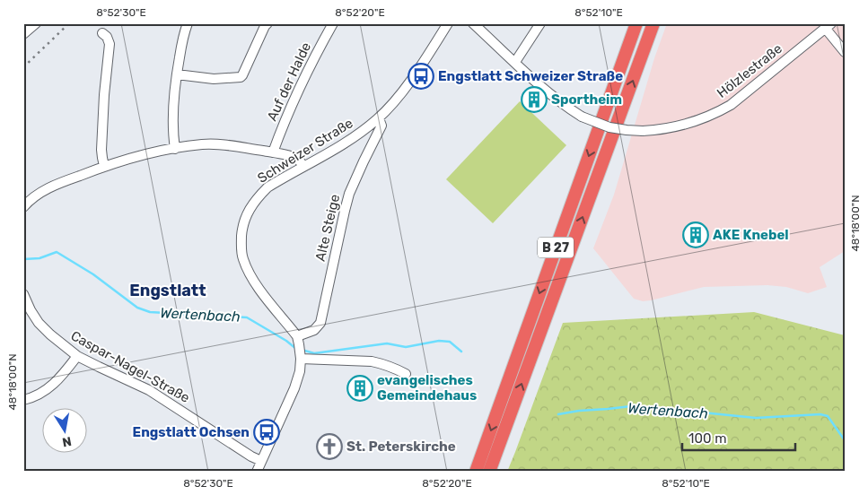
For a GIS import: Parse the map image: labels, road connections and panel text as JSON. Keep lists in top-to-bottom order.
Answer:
{
  "streets": {
    "highway": ["B 27"],
    "street": [
      "Hölzlestraße",
      "Auf der Halde",
      "Schweizer Straße",
      "Alte Steige",
      "Caspar-Nagel-Straße"
    ]
  },
  "crossings": [
    ["Schweizer Straße", "Alte Steige"]
  ],
  "districts": ["Engstlatt"],
  "water": ["Wertenbach"],
  "places": {
    "bus stop": ["Engstlatt Schweizer Straße", "Engstlatt Ochsen"],
    "building": ["Sportheim", "AKE Knebel", "evangelisches Gemeindehaus"],
    "church": ["St. Peterskirche"]
  },
  "scale_bar": "100 m",
  "north": "bottom",
  "coordinates": [
    "8°52'30\"E",
    "8°52'20\"E",
    "8°52'10\"E",
    "48°18'00\"N"
  ]
}
